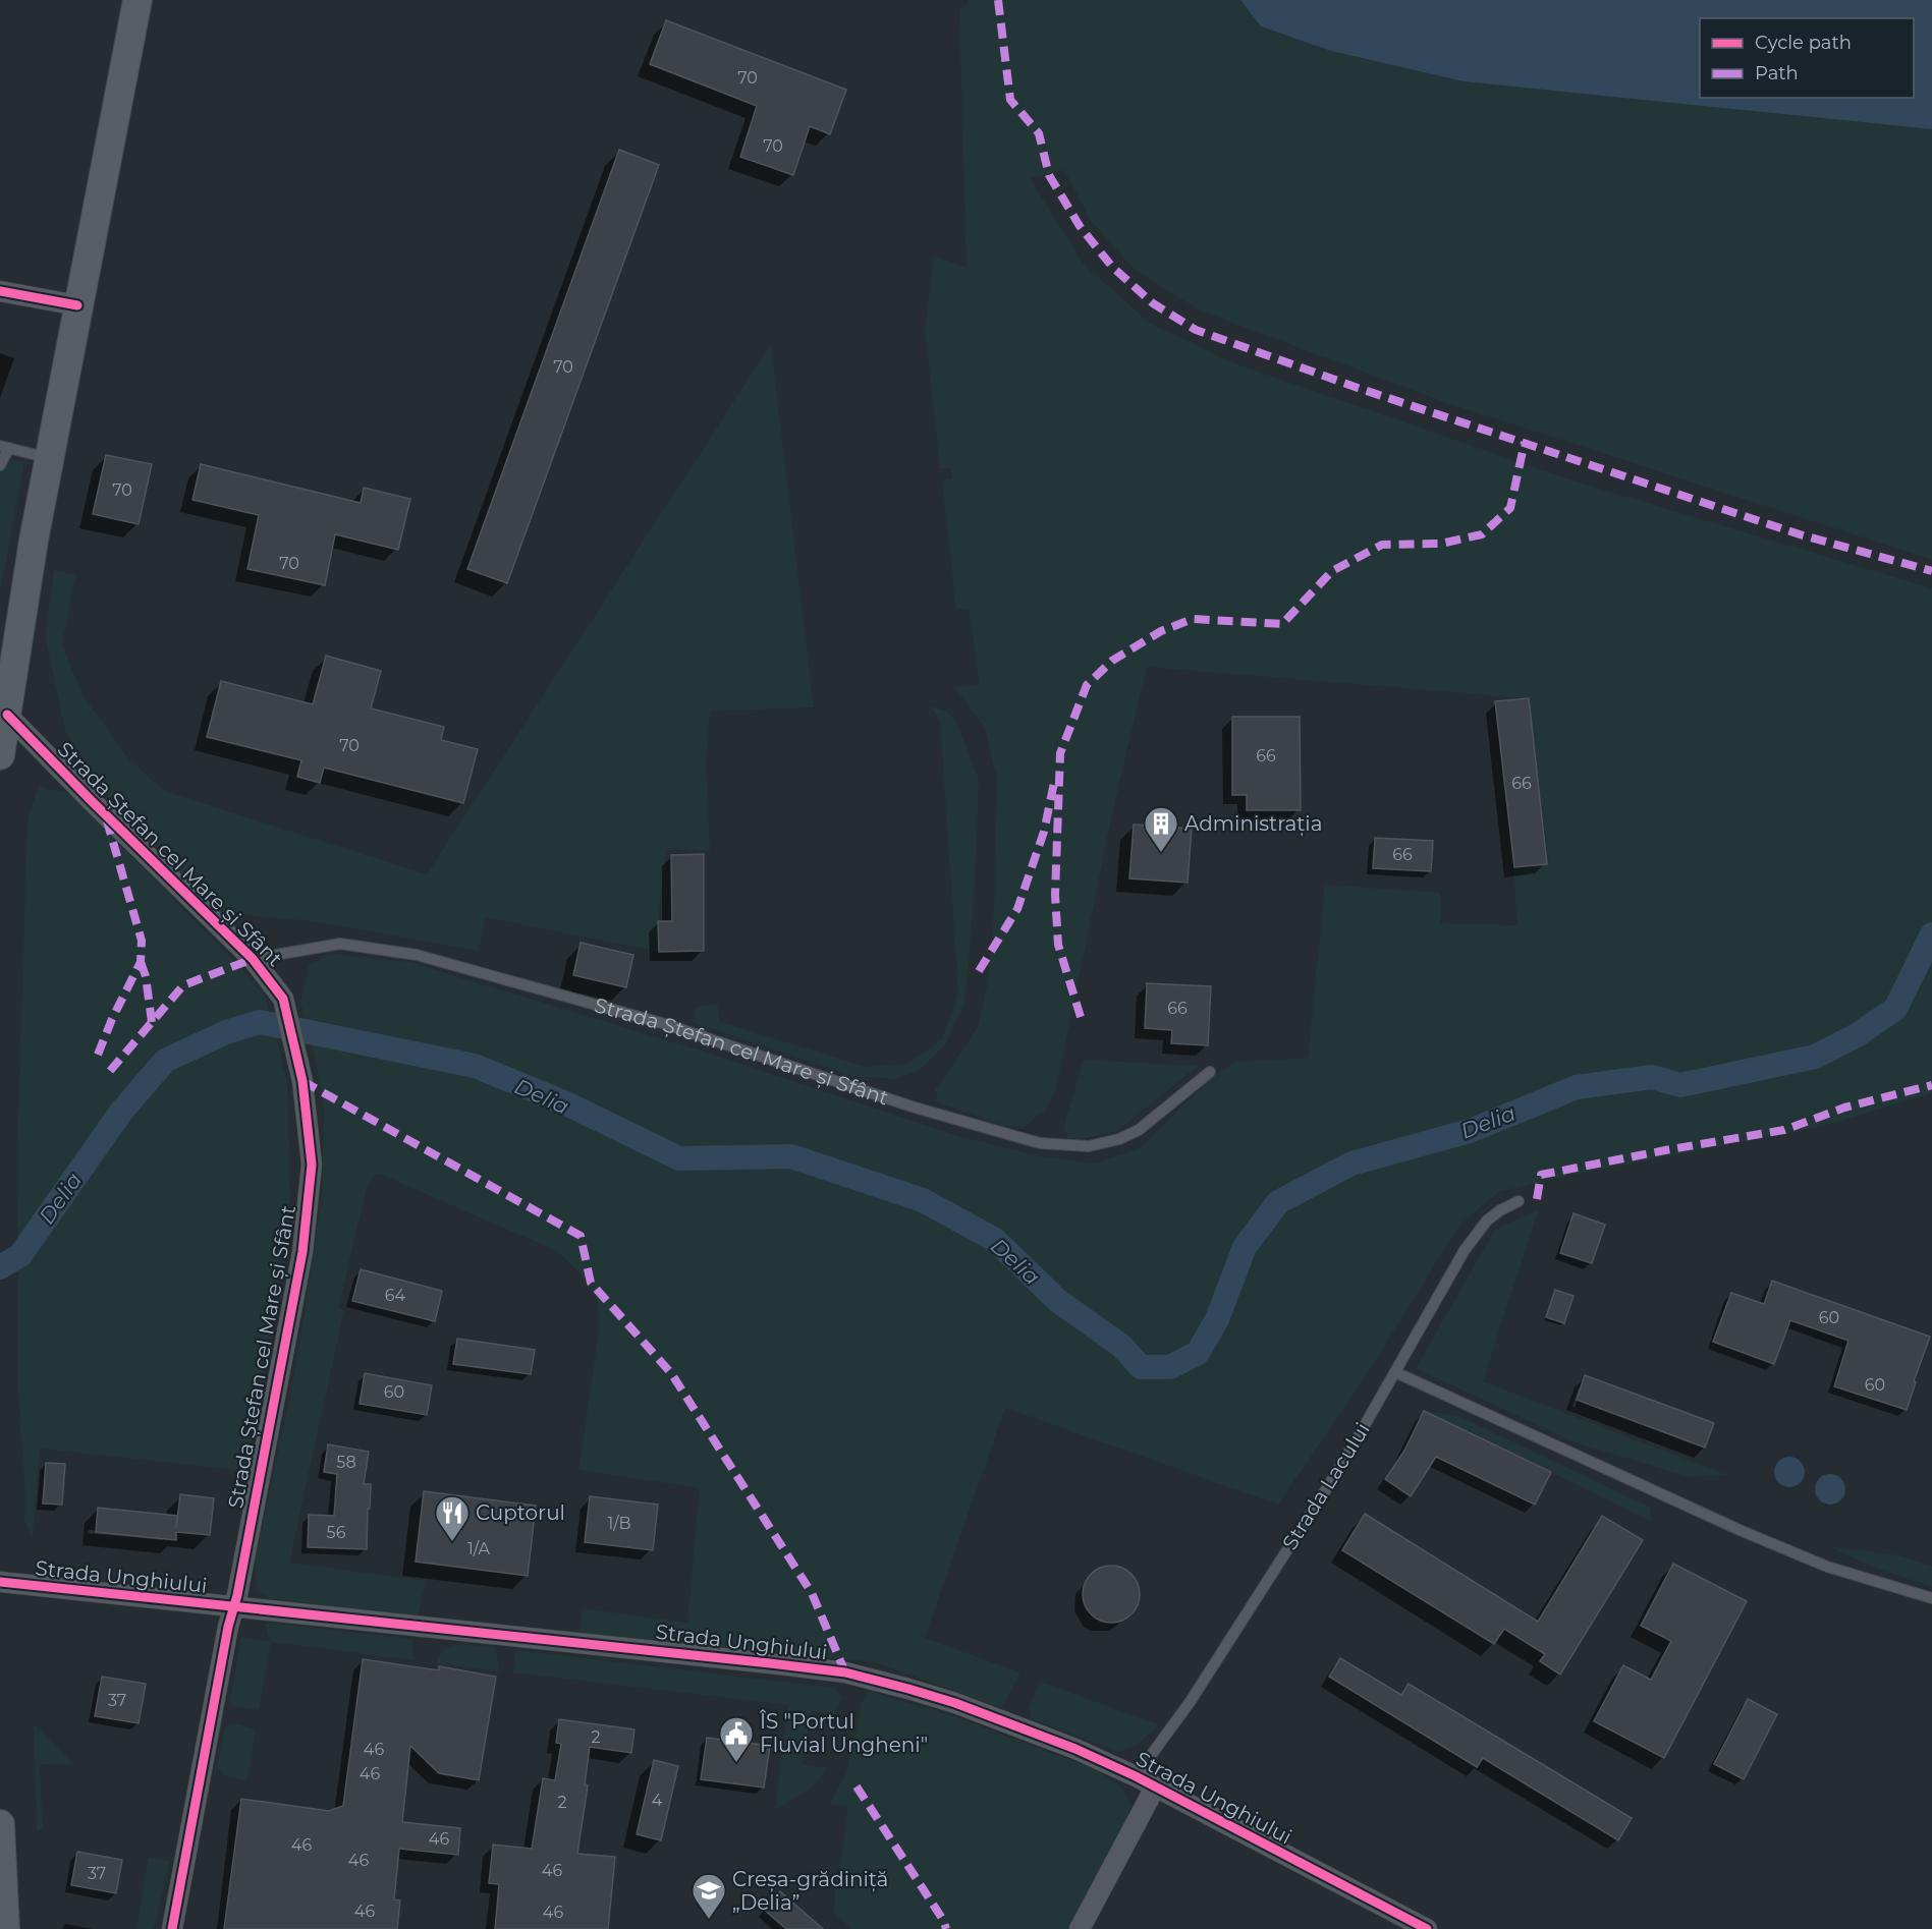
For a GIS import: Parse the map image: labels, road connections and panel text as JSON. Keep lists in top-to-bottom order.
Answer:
{
  "streets": {
    "street": ["Strada Ștefan cel Mare și Sfânt", "Strada Unghiului"],
    "lane": ["Strada Lacului"]
  },
  "crossings": [
    ["Strada Ștefan cel Mare și Sfânt", "Strada Unghiului"],
    ["Strada Lacului", "Strada Unghiului"]
  ],
  "water": ["Delia"],
  "places": {
    "building": ["Administrația"],
    "restaurant": ["Cuptorul"],
    "public building": ["ÎS \"Portul Fluvial Ungheni\""],
    "school or university": ["Creșa-grădiniță „Delia”"]
  },
  "house_numbers": [
    "70",
    "70",
    "70",
    "70",
    "70",
    "70",
    "66",
    "66",
    "66",
    "66",
    "64",
    "60",
    "60",
    "60",
    "58",
    "1/B",
    "56",
    "1/A",
    "37",
    "2",
    "46",
    "46",
    "4",
    "2",
    "46",
    "46",
    "46",
    "46",
    "37",
    "46",
    "46"
  ],
  "legend": ["Cycle path", "Path"]
}
